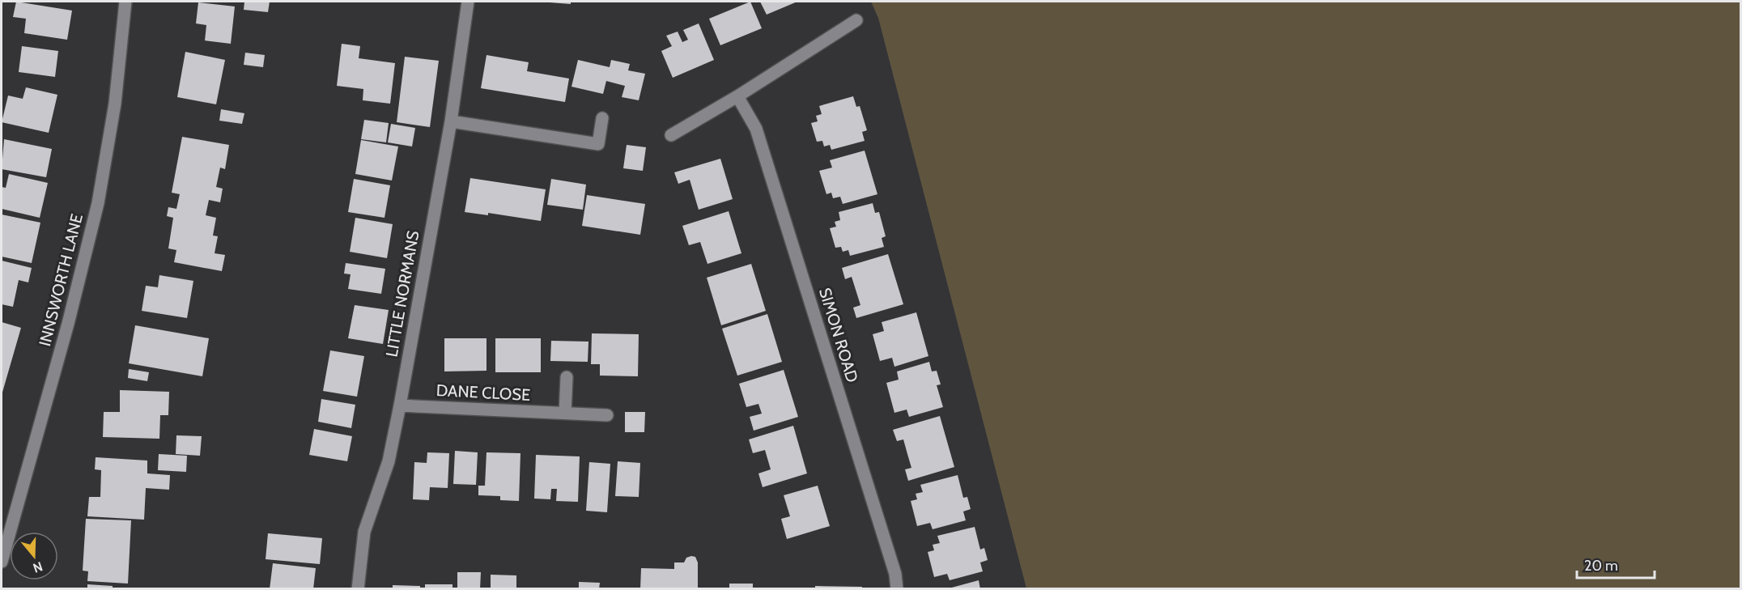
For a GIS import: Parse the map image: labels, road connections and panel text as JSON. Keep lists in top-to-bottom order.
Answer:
{
  "streets": {
    "street": [
      "INNSWORTH LANE",
      "LITTLE NORMANS",
      "SIMON ROAD",
      "DANE CLOSE"
    ]
  },
  "crossings": [
    ["LITTLE NORMANS", "DANE CLOSE"]
  ],
  "scale_bar": "20 m",
  "north": "bottom"
}
